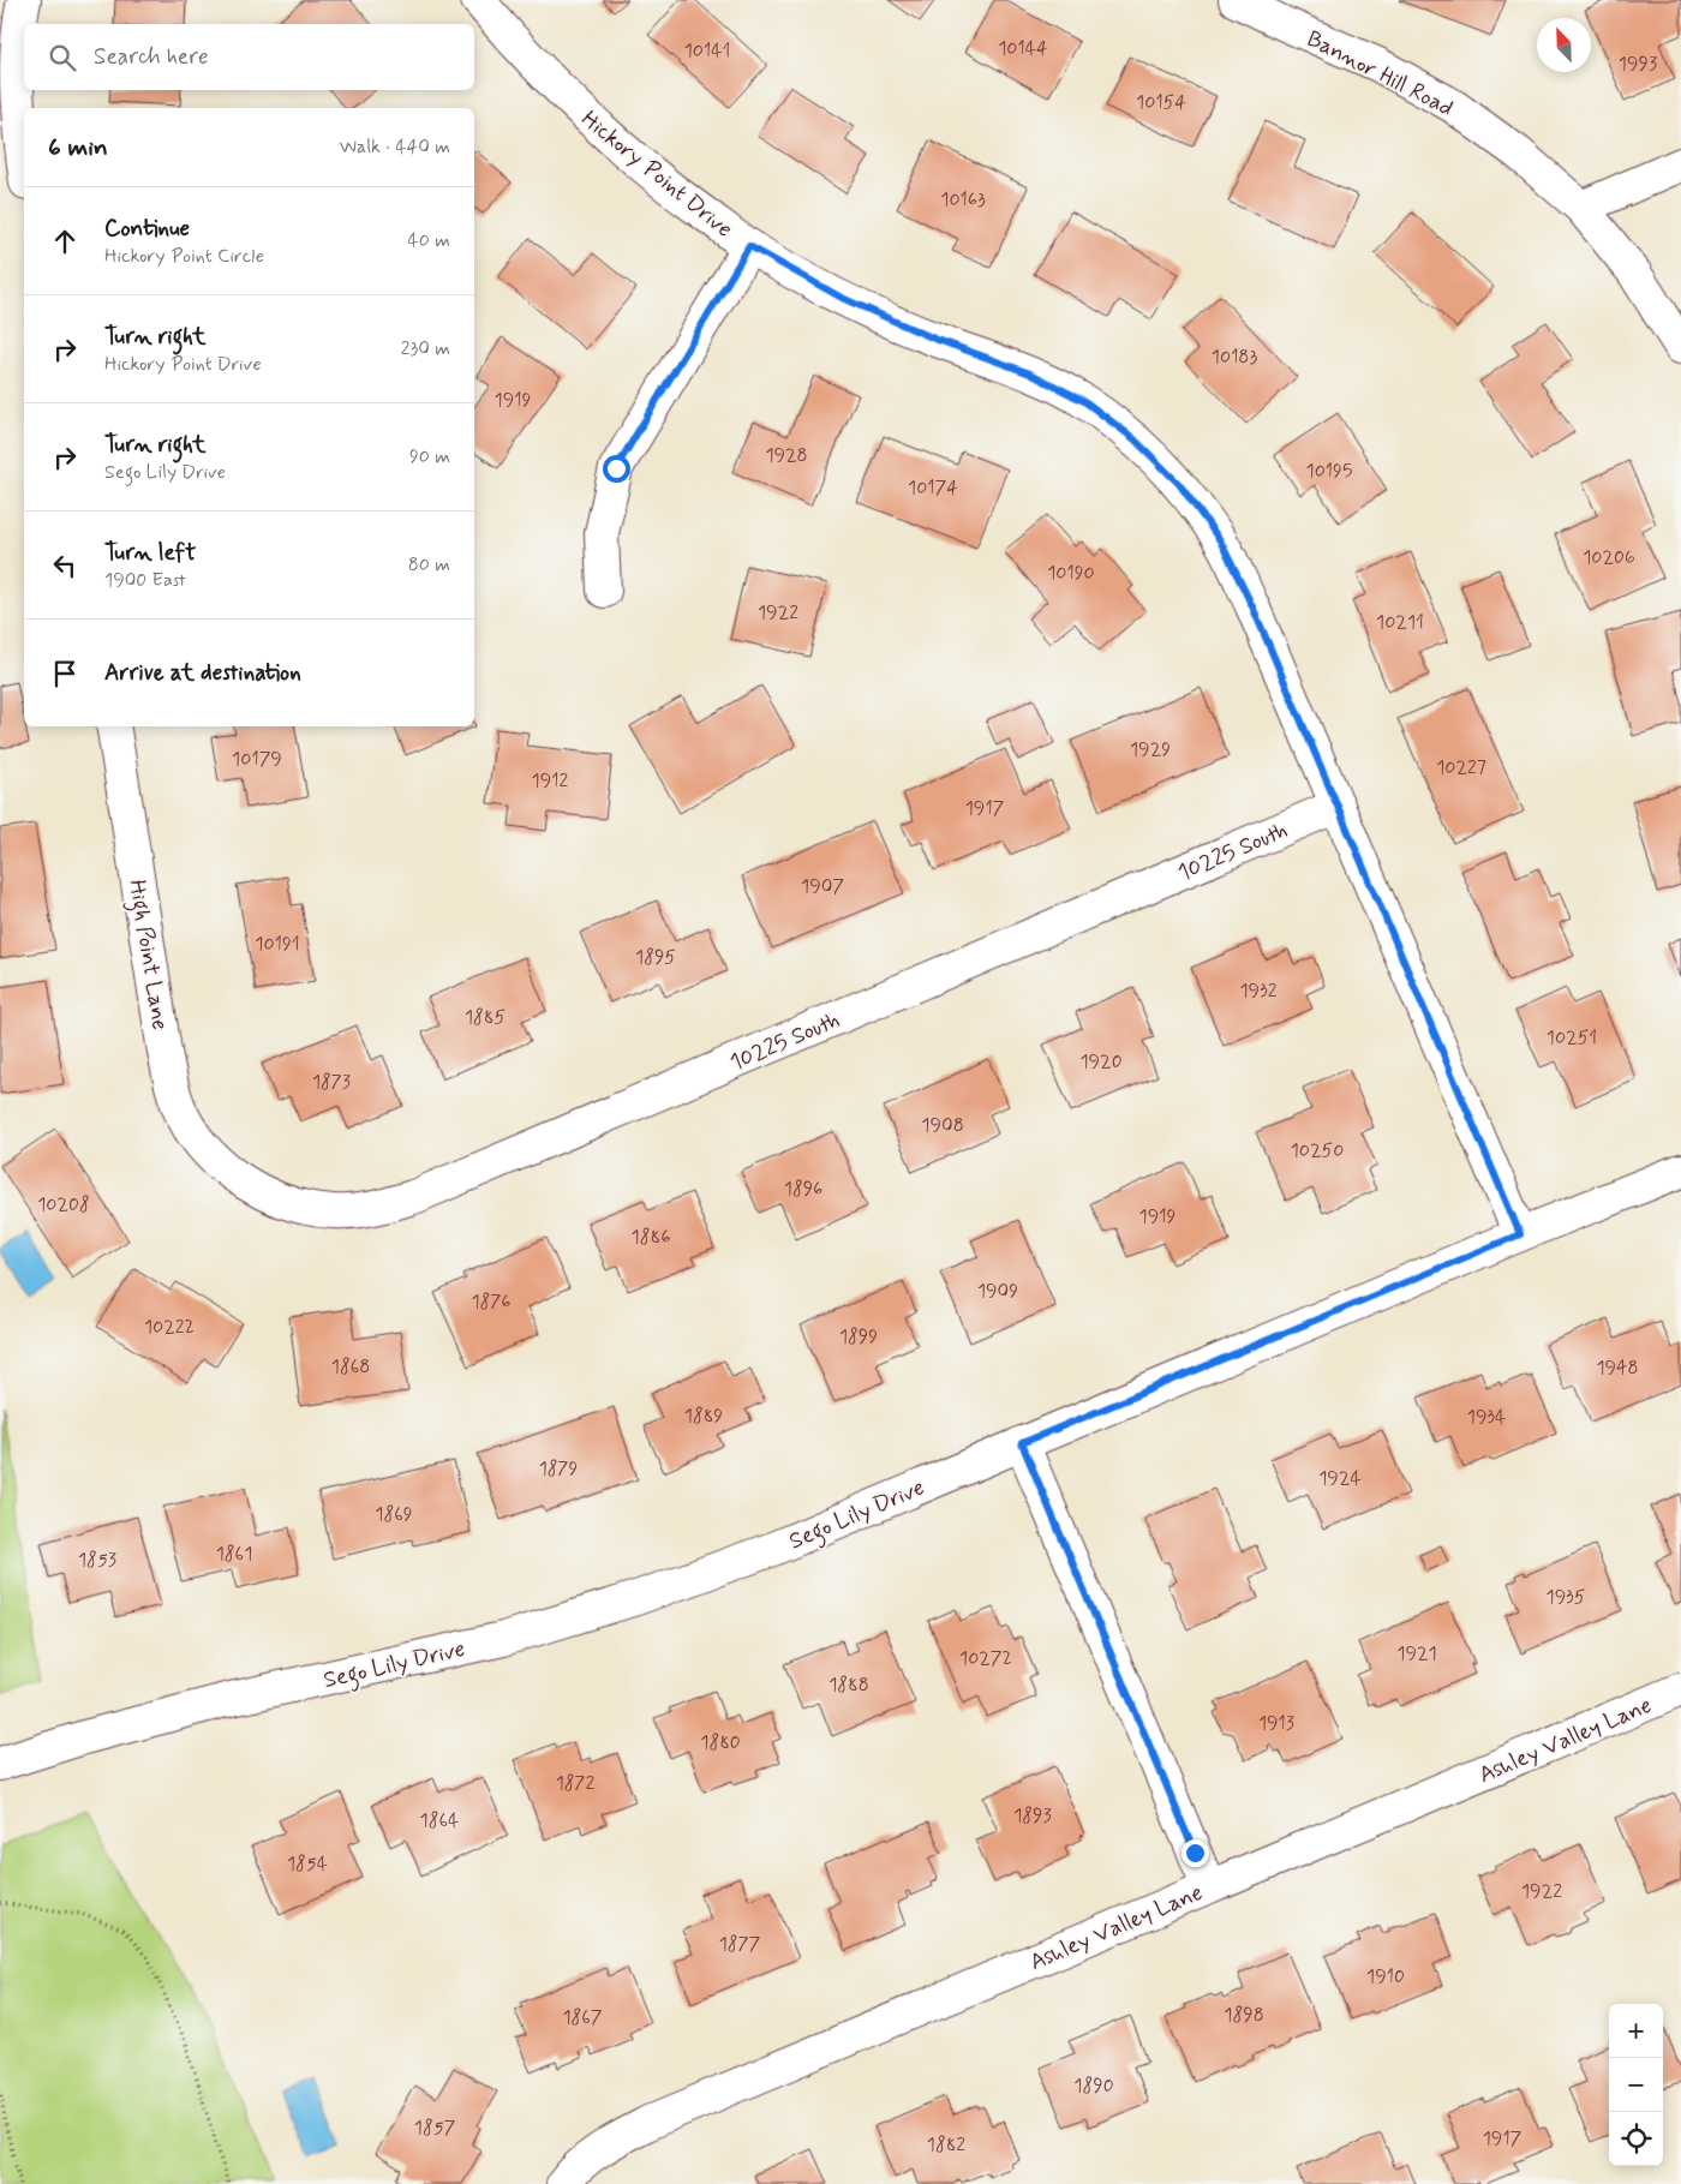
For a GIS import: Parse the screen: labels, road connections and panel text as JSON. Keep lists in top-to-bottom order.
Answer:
{
  "streets": {
    "street": [
      "Bannor Hill Road",
      "Hickory Point Drive",
      "10225 South",
      "High Point Lane",
      "Sego Lily Drive",
      "Ashley Valley Lane"
    ]
  },
  "crossings": [
    ["Hickory Point Drive", "10225 South"],
    ["Hickory Point Drive", "Sego Lily Drive"],
    ["10225 South", "High Point Lane"]
  ],
  "house_numbers": [
    "10144",
    "10141",
    "1993",
    "10154",
    "10163",
    "10183",
    "1919",
    "1928",
    "10195",
    "10174",
    "10206",
    "10190",
    "1922",
    "10211",
    "1929",
    "10179",
    "10227",
    "1912",
    "1917",
    "1907",
    "10191",
    "1895",
    "1932",
    "1885",
    "10251",
    "1920",
    "1873",
    "1908",
    "10250",
    "1896",
    "10208",
    "1919",
    "1886",
    "1909",
    "1876",
    "10222",
    "1899",
    "1868",
    "1948",
    "1889",
    "1934",
    "1879",
    "1924",
    "1869",
    "1861",
    "1853",
    "1935",
    "1921",
    "10272",
    "1888",
    "1913",
    "1880",
    "1872",
    "1893",
    "1864",
    "1854",
    "1922",
    "1877",
    "1910",
    "1898",
    "1867",
    "1890",
    "1857",
    "1917",
    "1882"
  ],
  "north": "top left",
  "page": {
    "search": "Search here",
    "heading": ["6 min", "Walk · 440 m"],
    "list": [
      ["Continue", "Hickory Point Circle", "40 m"],
      ["Turn right", "Hickory Point Drive", "230 m"],
      ["Turn right", "Sego Lily Drive", "90 m"],
      ["Turn left", "1900 East", "80 m"],
      "Arrive at destination"
    ],
    "map_buttons": ["+", "−"]
  }
}
